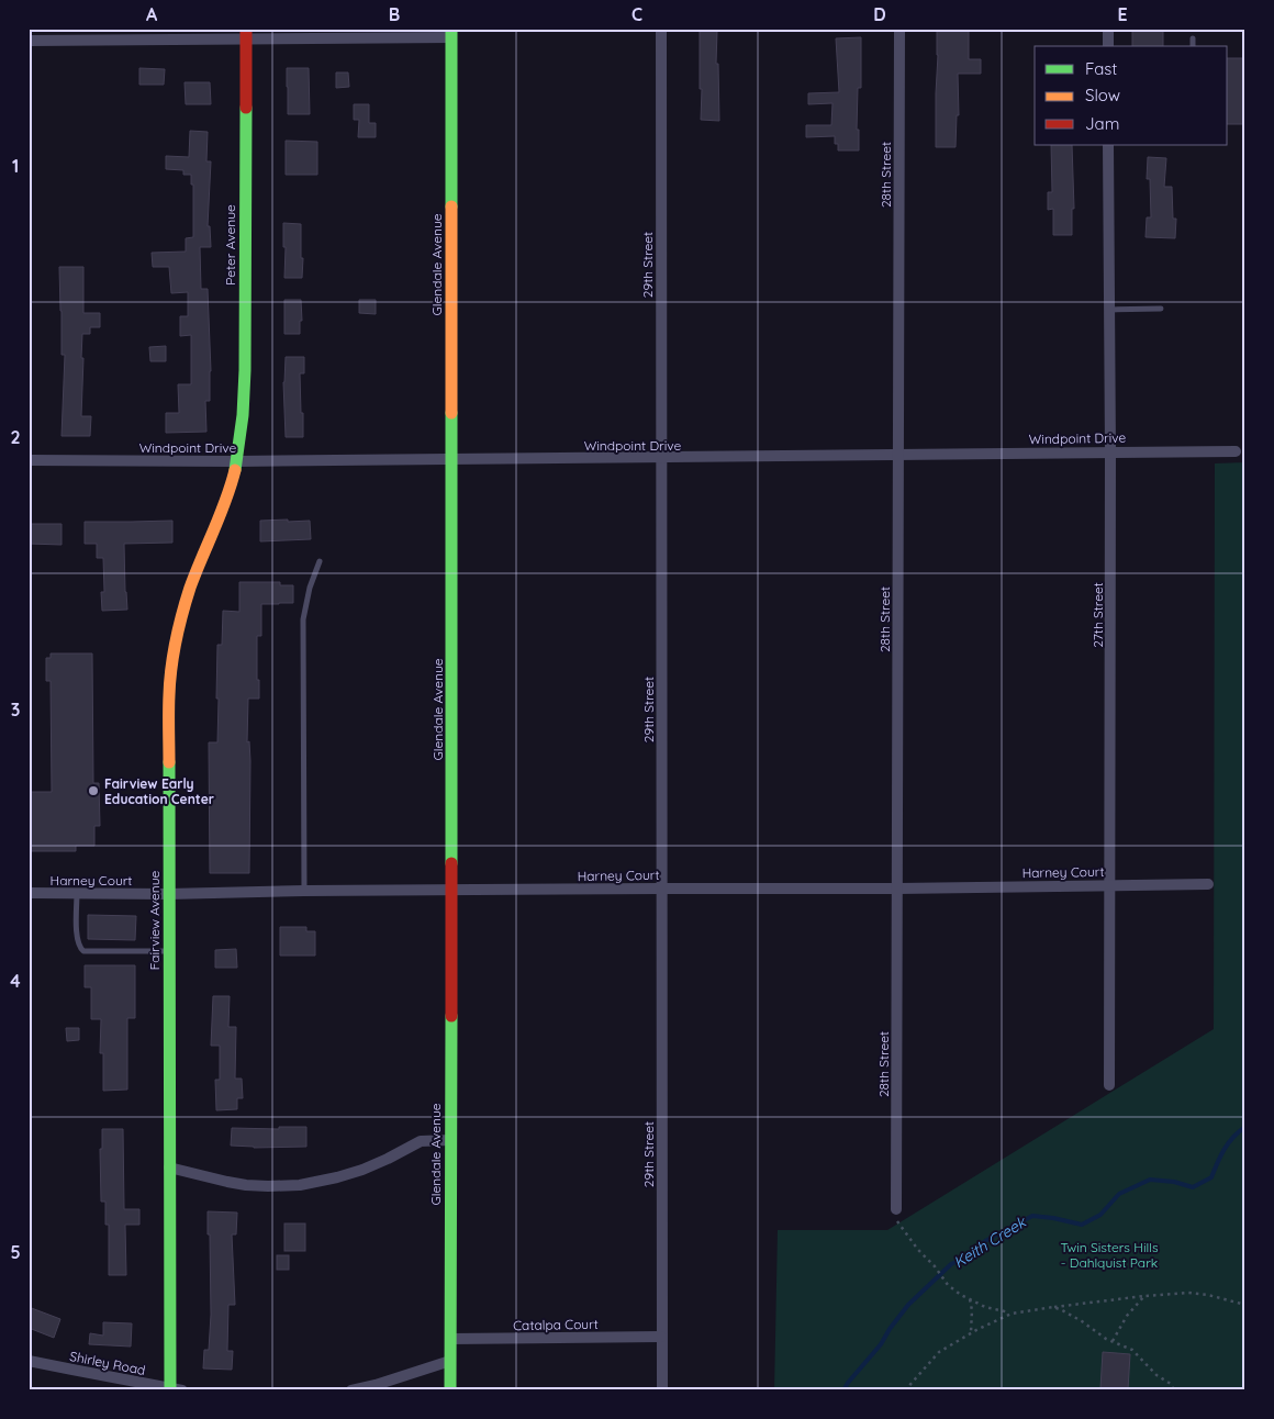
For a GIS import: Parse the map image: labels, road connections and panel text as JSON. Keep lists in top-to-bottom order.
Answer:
{
  "streets": {
    "street": [
      "28th Street",
      "Peter Avenue",
      "Glendale Avenue",
      "29th Street",
      "Windpoint Drive",
      "27th Street",
      "Harney Court",
      "Fairview Avenue",
      "Catalpa Court",
      "Shirley Road"
    ]
  },
  "crossings": [
    ["28th Street", "Windpoint Drive"],
    ["28th Street", "Harney Court"],
    ["Peter Avenue", "Windpoint Drive"],
    ["Peter Avenue", "Fairview Avenue"],
    ["Glendale Avenue", "Windpoint Drive"],
    ["Glendale Avenue", "Harney Court"],
    ["Glendale Avenue", "Catalpa Court"],
    ["29th Street", "Windpoint Drive"],
    ["29th Street", "Harney Court"],
    ["29th Street", "Catalpa Court"],
    ["Windpoint Drive", "27th Street"],
    ["Windpoint Drive", "Fairview Avenue"],
    ["27th Street", "Harney Court"],
    ["Harney Court", "Fairview Avenue"],
    ["Fairview Avenue", "Shirley Road"]
  ],
  "water": ["Keith Creek"],
  "parks": ["Twin Sisters Hills - Dahlquist Park"],
  "places": ["Fairview Early Education Center"],
  "legend": ["Fast", "Slow", "Jam"],
  "grid": {
    "columns": [
      "A",
      "B",
      "C",
      "D",
      "E"
    ],
    "rows": [
      "1",
      "2",
      "3",
      "4",
      "5"
    ]
  }
}
